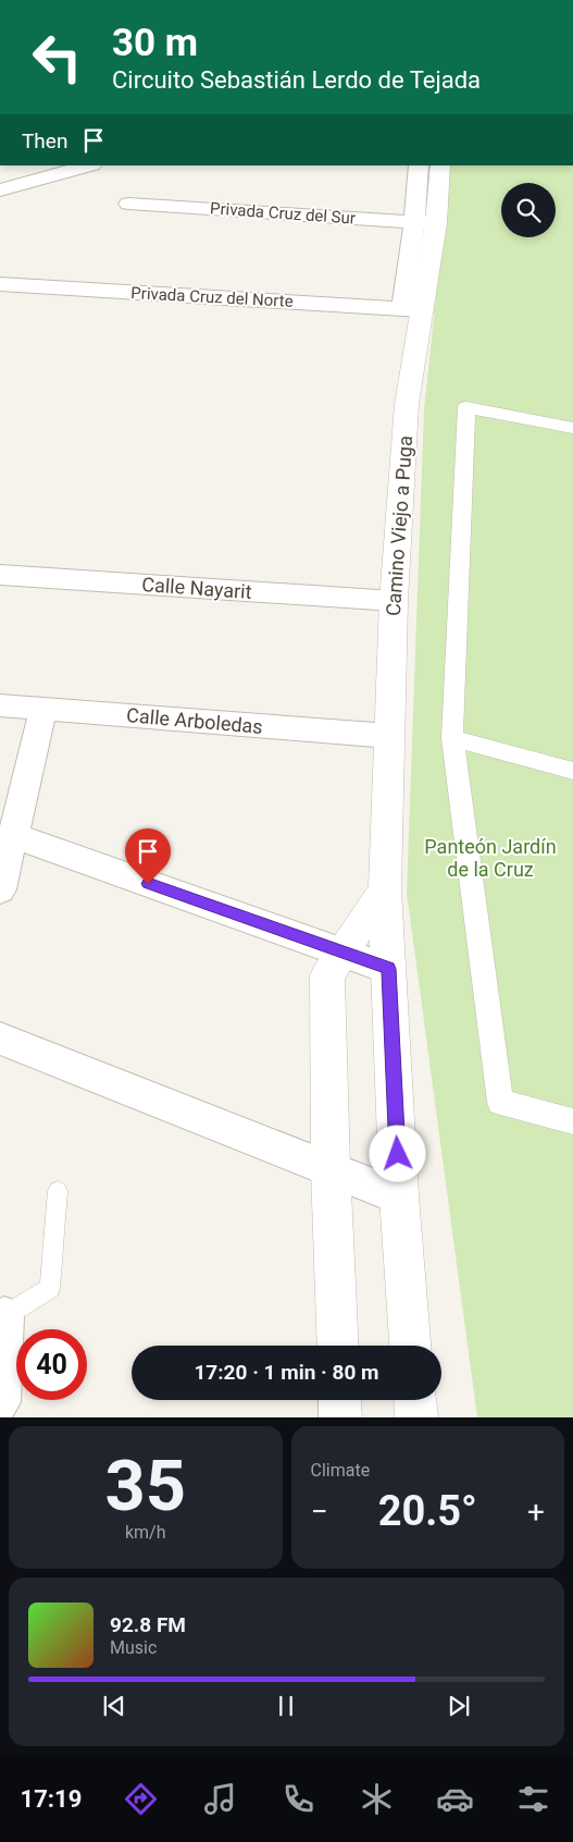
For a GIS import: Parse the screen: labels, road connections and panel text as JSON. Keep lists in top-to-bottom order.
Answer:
{
  "streets": {
    "street": [
      "Privada Cruz del Sur",
      "Privada Cruz del Norte",
      "Camino Viejo a Puga",
      "Calle Nayarit",
      "Calle Arboledas"
    ]
  },
  "crossings": [
    ["Privada Cruz del Sur", "Camino Viejo a Puga"],
    ["Privada Cruz del Norte", "Camino Viejo a Puga"],
    ["Camino Viejo a Puga", "Calle Nayarit"],
    ["Camino Viejo a Puga", "Calle Arboledas"]
  ],
  "parks": ["Panteón Jardín de la Cruz"],
  "page": {
    "turn": ["30 m", "Circuito Sebastián Lerdo de Tejada"],
    "then": "Then",
    "limit": "40",
    "trip": "17:20 · 1 min · 80 m",
    "tile": [
      ["35", "km/h"],
      "Climate"
    ],
    "heat": ["−", "20.5°", "+"],
    "song": ["92.8 FM", "Music"],
    "tabs": "17:19"
  }
}
